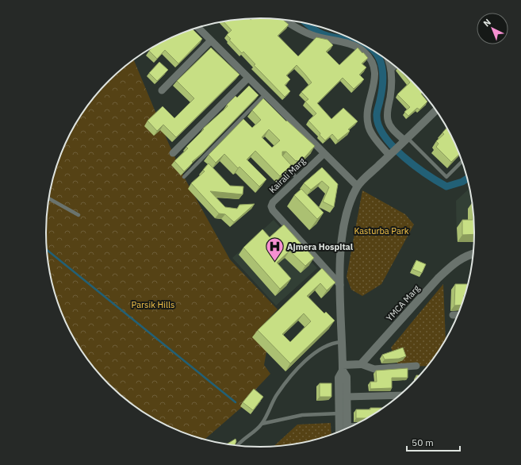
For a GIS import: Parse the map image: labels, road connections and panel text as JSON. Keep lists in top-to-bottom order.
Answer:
{
  "streets": {
    "main road": ["YMCA Marg"],
    "street": ["Kairali Marg"]
  },
  "parks": ["Kasturba Park", "Parsik Hills"],
  "places": {
    "hospital": ["Ajmera Hospital"]
  },
  "scale_bar": "50 m",
  "north": "top left"
}
